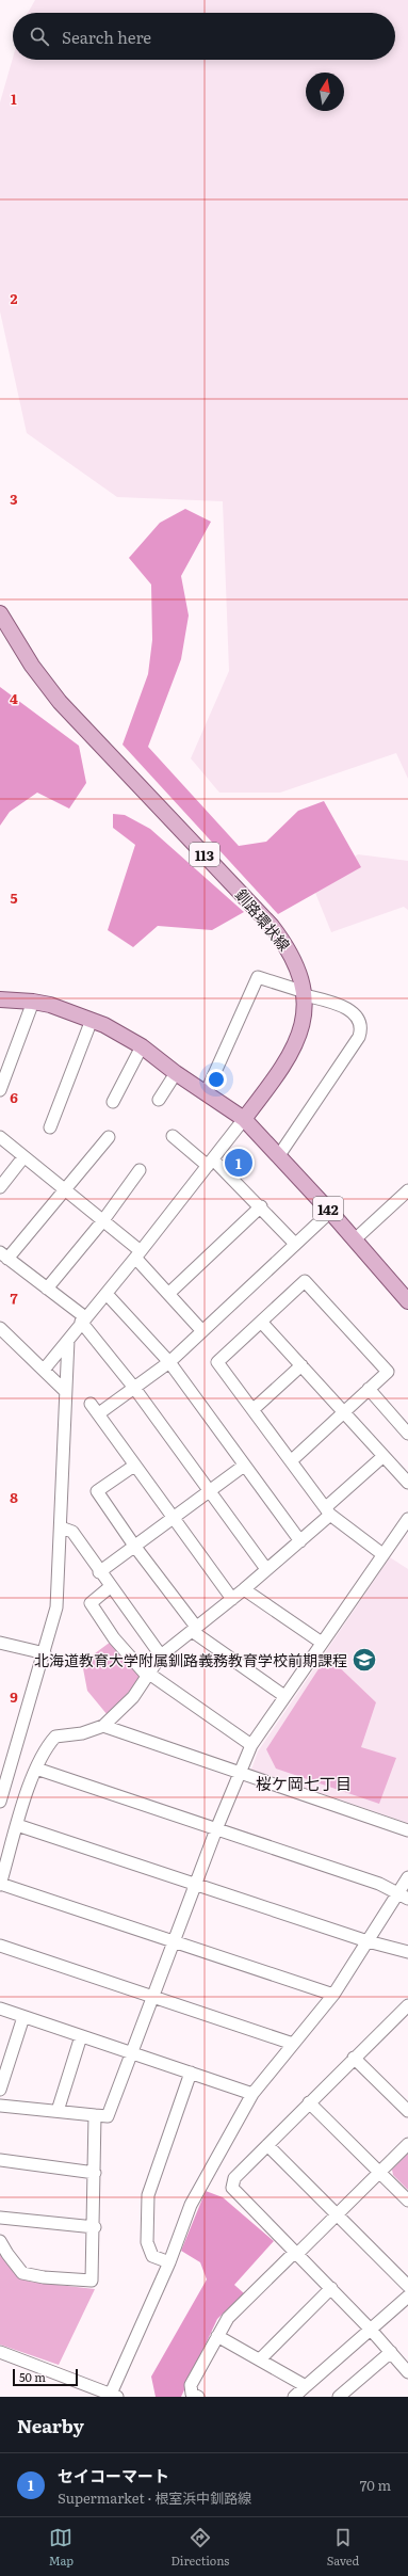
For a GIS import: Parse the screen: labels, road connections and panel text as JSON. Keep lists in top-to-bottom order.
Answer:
{
  "streets": {
    "main road": ["113", "釧路環状線", "142"]
  },
  "crossings": [
    ["釧路環状線", "142"]
  ],
  "districts": ["桜ケ岡七丁目"],
  "places": {
    "school or university": ["北海道教育大学附属釧路義務教育学校前期課程"]
  },
  "scale_bar": "50 m",
  "north": "top",
  "page": {
    "search": "Search here",
    "pins": "1",
    "scale": "50 m",
    "heading": "Nearby",
    "list": [
      {
        "mark": "1",
        "name": "セイコーマート",
        "note": "Supermarket · 根室浜中釧路線",
        "value": "70 m"
      }
    ],
    "nav": ["Map", "Directions", "Saved"]
  },
  "grid": {
    "rows": [
      "1",
      "2",
      "3",
      "4",
      "5",
      "6",
      "7",
      "8",
      "9"
    ]
  }
}
